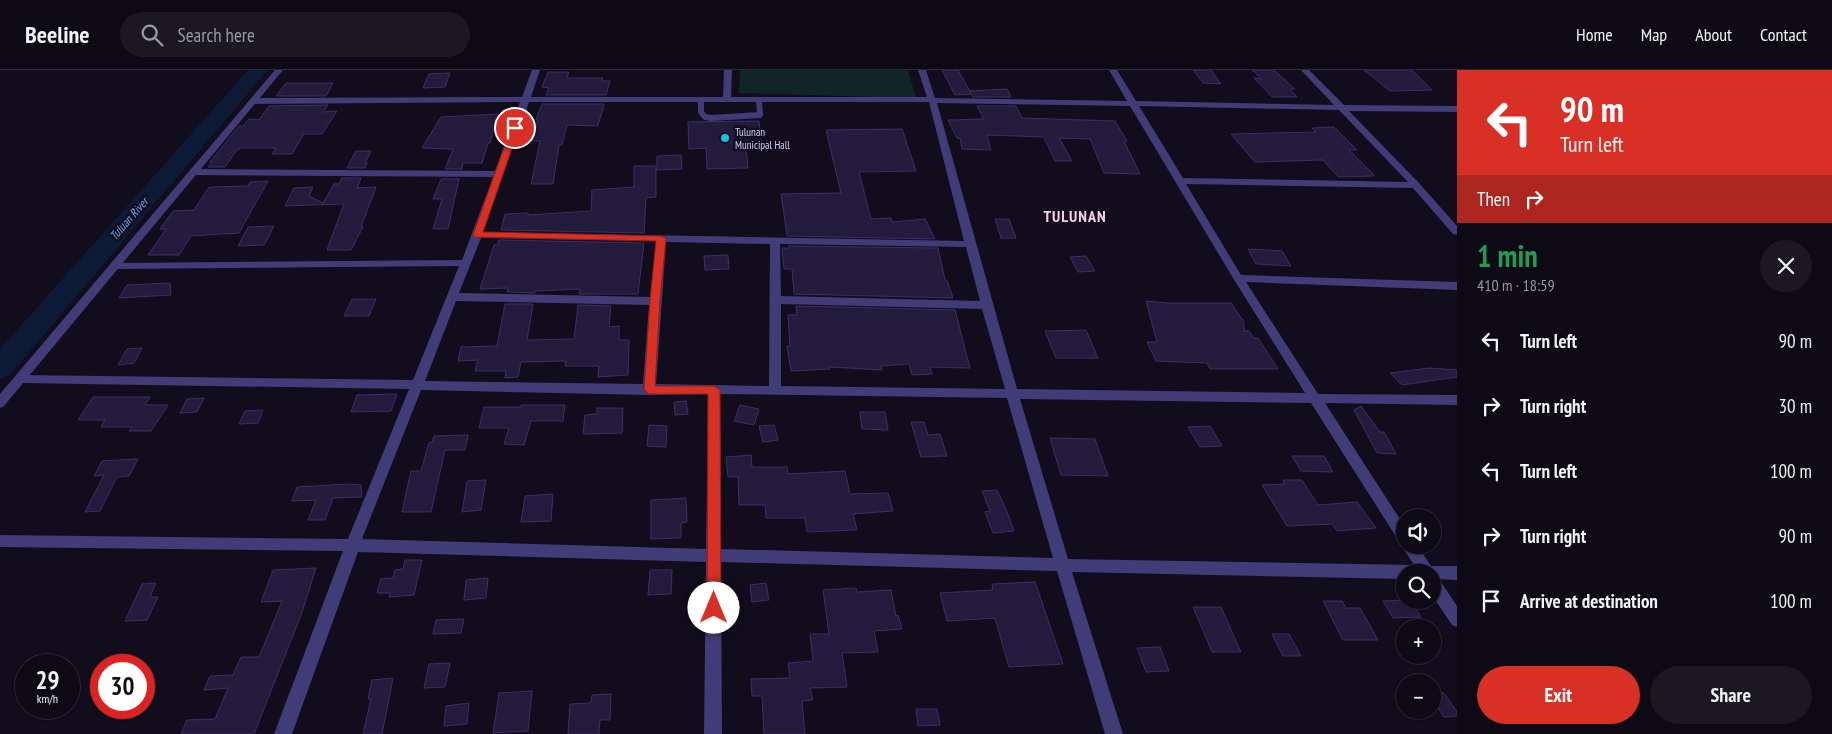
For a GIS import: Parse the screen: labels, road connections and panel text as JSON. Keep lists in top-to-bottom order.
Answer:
{
  "districts": ["TULUNAN"],
  "water": ["Tuluan River"],
  "places": ["Tulunan Municipal Hall"],
  "page": {
    "header": "Beeline",
    "search": "Search here",
    "nav": [
      "Home",
      "Map",
      "About",
      "Contact"
    ],
    "turn": ["90 m", "Turn left"],
    "then": "Then",
    "heading": ["1 min", "410 m · 18:59"],
    "list": [
      {
        "name": "Turn left",
        "value": "90 m"
      },
      {
        "name": "Turn right",
        "value": "30 m"
      },
      {
        "name": "Turn left",
        "value": "100 m"
      },
      {
        "name": "Turn right",
        "value": "90 m"
      },
      {
        "name": "Arrive at destination",
        "value": "100 m"
      }
    ],
    "map_buttons": ["+", "−"],
    "speed": "29 km/h",
    "limit": "30",
    "buttons": ["Exit", "Share"]
  }
}
